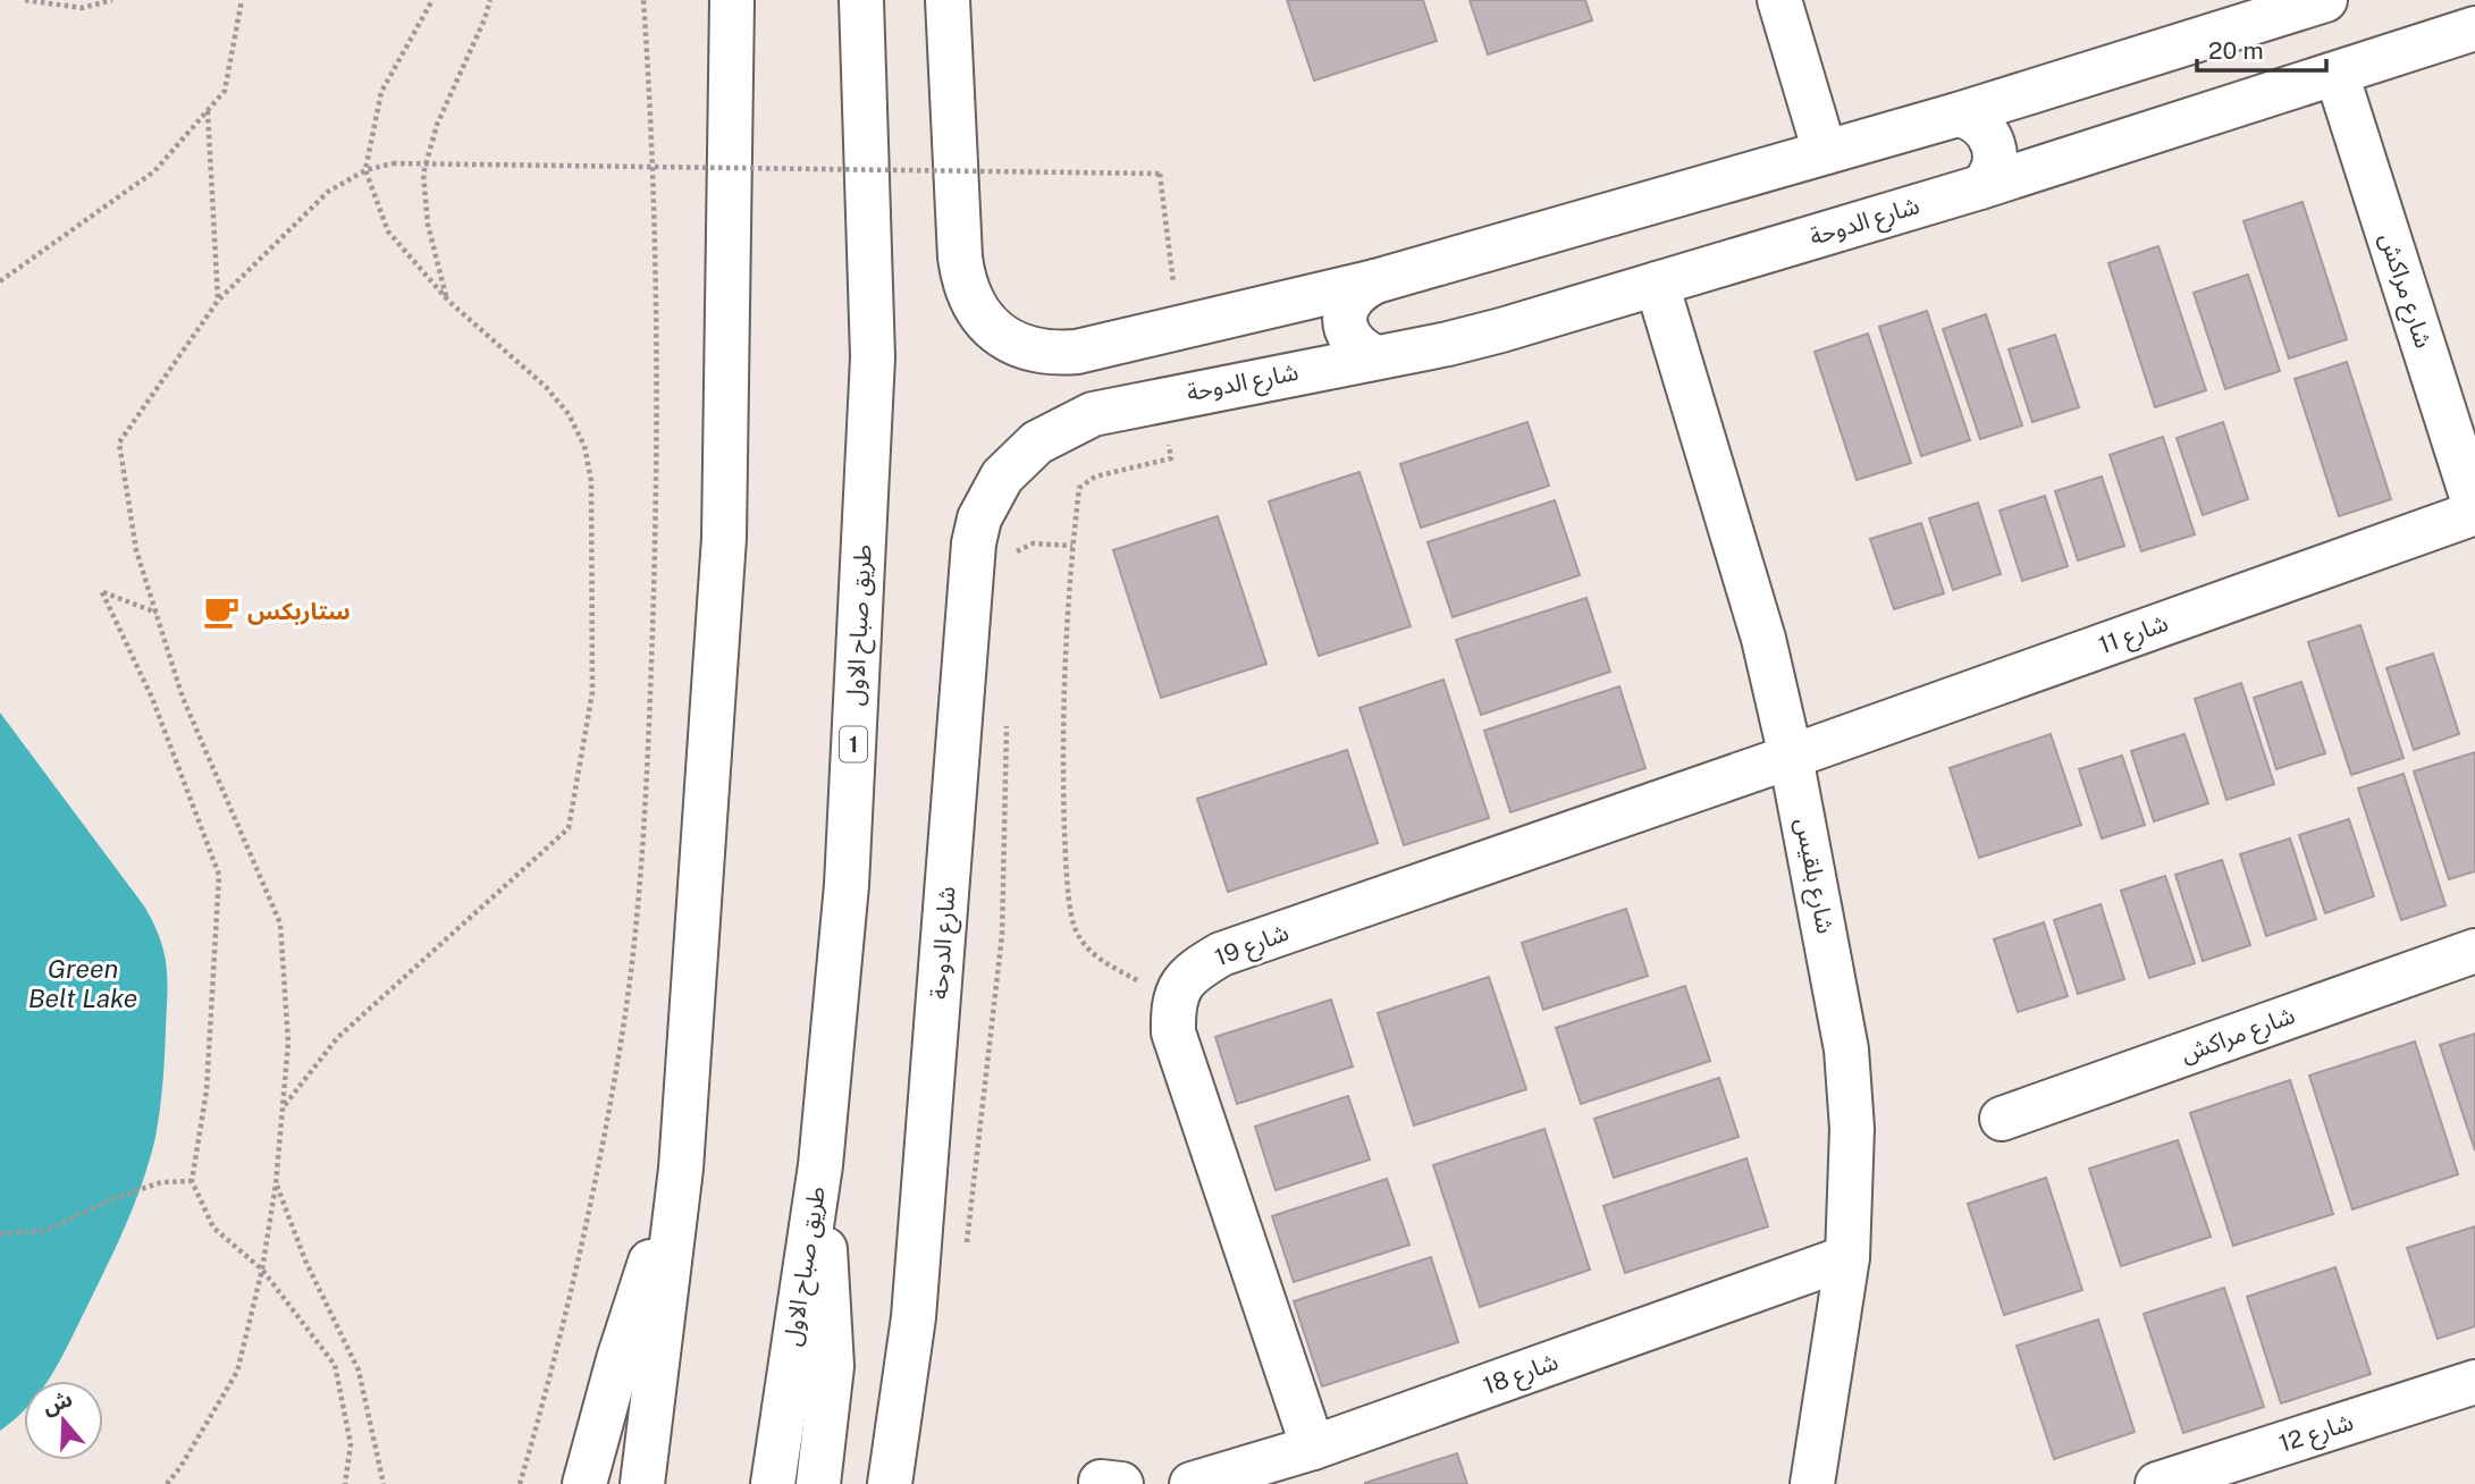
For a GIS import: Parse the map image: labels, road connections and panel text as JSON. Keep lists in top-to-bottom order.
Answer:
{
  "streets": {
    "main road": [
      "شارع الدوحة",
      "شارع مراكش",
      "طريق صباح الاول",
      "شارع 11",
      "1",
      "شارع بلقيس",
      "شارع 19",
      "شارع 18",
      "شارع 12"
    ]
  },
  "crossings": [
    ["شارع الدوحة", "شارع مراكش"],
    ["شارع الدوحة", "شارع بلقيس"],
    ["شارع مراكش", "شارع 11"],
    ["شارع 11", "شارع بلقيس"],
    ["شارع 11", "شارع 19"],
    ["شارع بلقيس", "شارع 19"],
    ["شارع بلقيس", "شارع 18"]
  ],
  "water": ["Green Belt Lake"],
  "places": {
    "cafe": ["ستاربكس"]
  },
  "scale_bar": "20 m",
  "north": "top"
}
